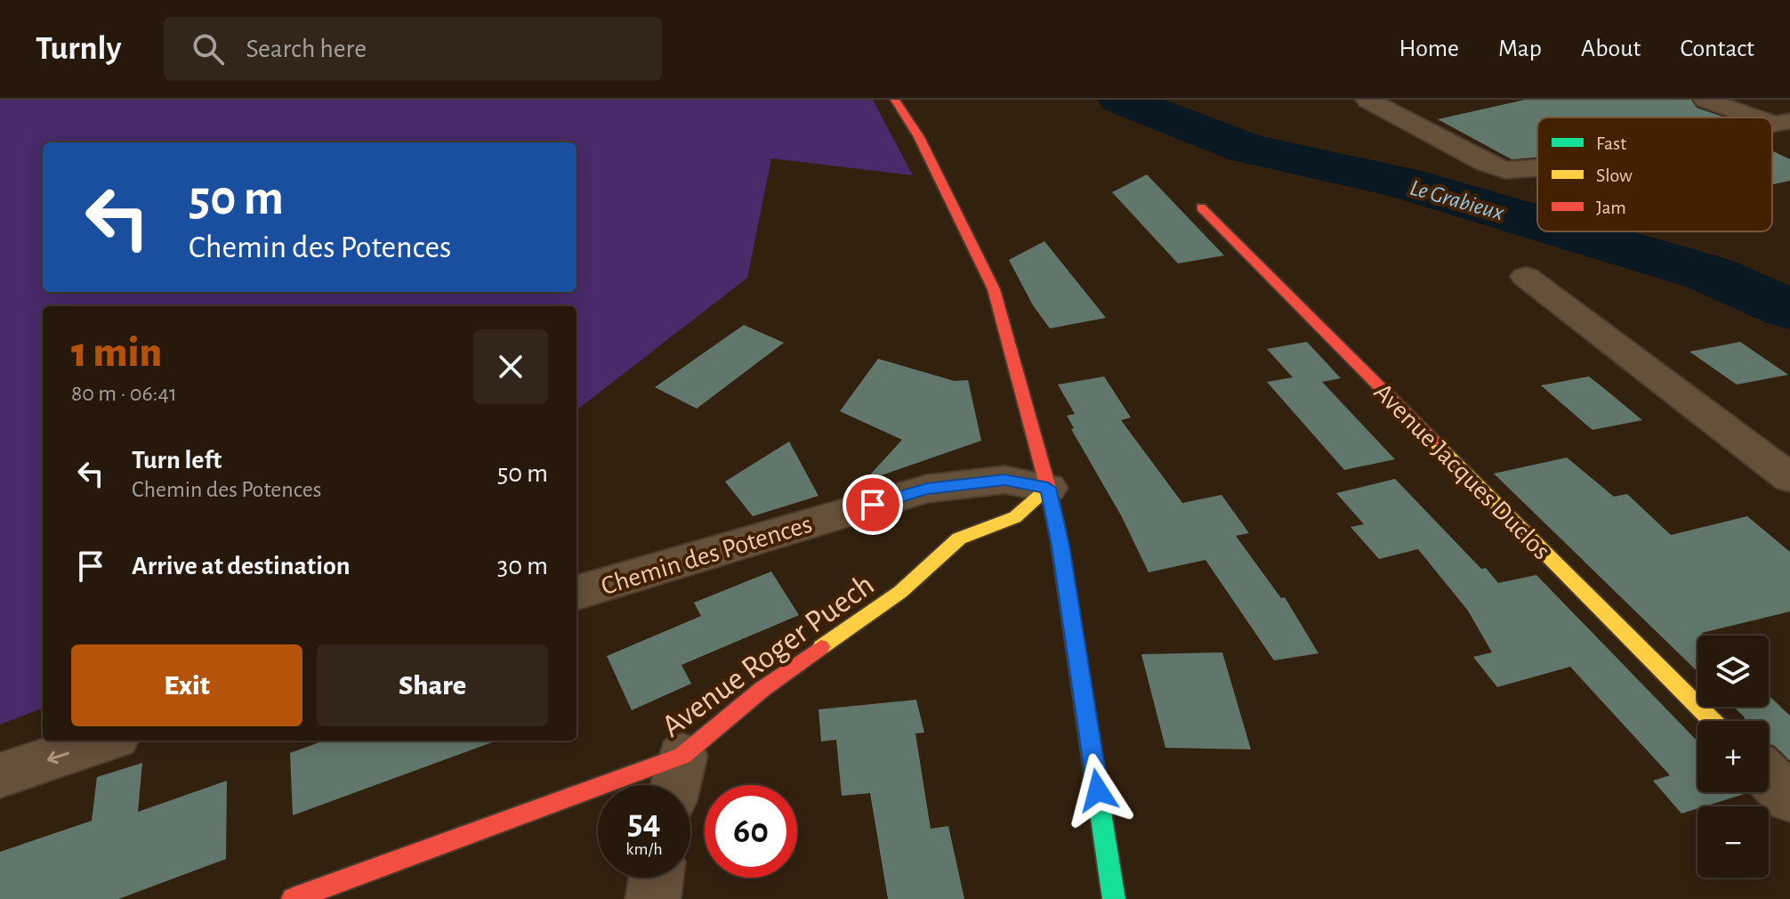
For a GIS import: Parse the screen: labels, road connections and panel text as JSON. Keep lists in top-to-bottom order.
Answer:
{
  "streets": {
    "street": ["Avenue Jacques Duclos", "Chemin des Potences", "Avenue Roger Puech"]
  },
  "crossings": [
    ["Chemin des Potences", "Avenue Roger Puech"]
  ],
  "water": ["Le Grabieux"],
  "legend": ["Fast", "Slow", "Jam"],
  "page": {
    "header": "Turnly",
    "search": "Search here",
    "nav": [
      "Home",
      "Map",
      "About",
      "Contact"
    ],
    "turn": ["50 m", "Chemin des Potences"],
    "heading": ["1 min", "80 m · 06:41"],
    "list": [
      {
        "name": "Turn left",
        "note": "Chemin des Potences",
        "value": "50 m"
      },
      {
        "name": "Arrive at destination",
        "value": "30 m"
      }
    ],
    "buttons": ["Exit", "Share"],
    "map_buttons": ["+", "−"],
    "speed": "54 km/h",
    "limit": "60"
  }
}
